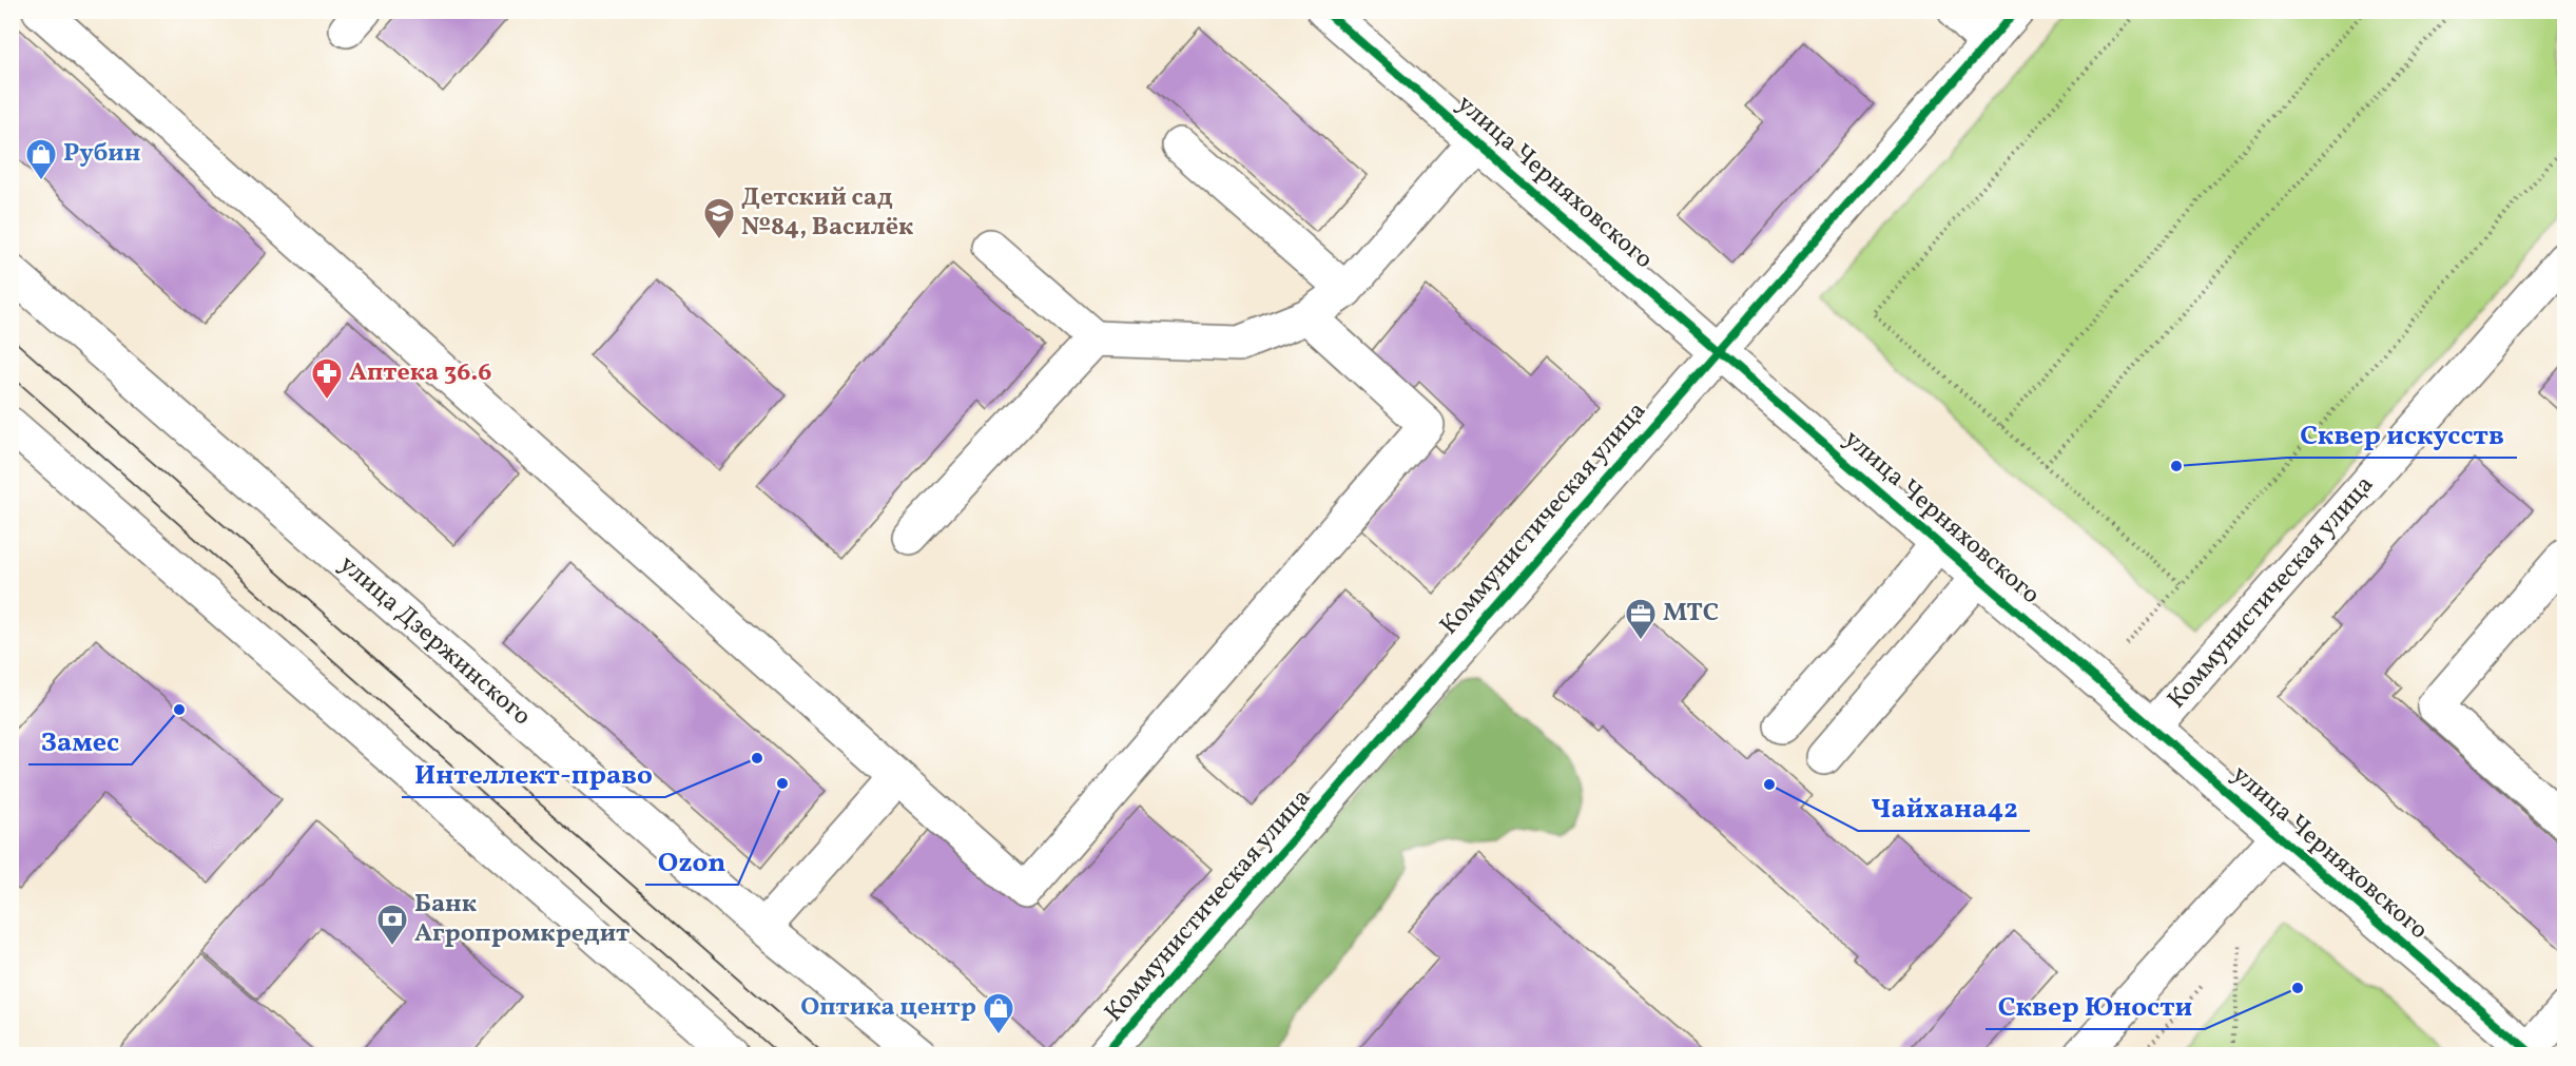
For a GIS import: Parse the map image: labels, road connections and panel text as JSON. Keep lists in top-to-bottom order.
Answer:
{
  "streets": {
    "street": ["улица Черняховского", "Коммунистическая улица", "улица Дзержинского"]
  },
  "crossings": [
    ["улица Черняховского", "Коммунистическая улица"]
  ],
  "places": {
    "shop": ["Рубин", "Оптика центр"],
    "school or university": ["Детский сад №84, Василёк"],
    "pharmacy": ["Аптека 36.6"],
    "other": [
      "Сквер искусств",
      "Замес",
      "Интеллект-право",
      "Ozon",
      "Чайхана42",
      "Сквер Юности"
    ],
    "office": ["МТС"],
    "bank": ["Банк Агропромкредит"]
  }
}
